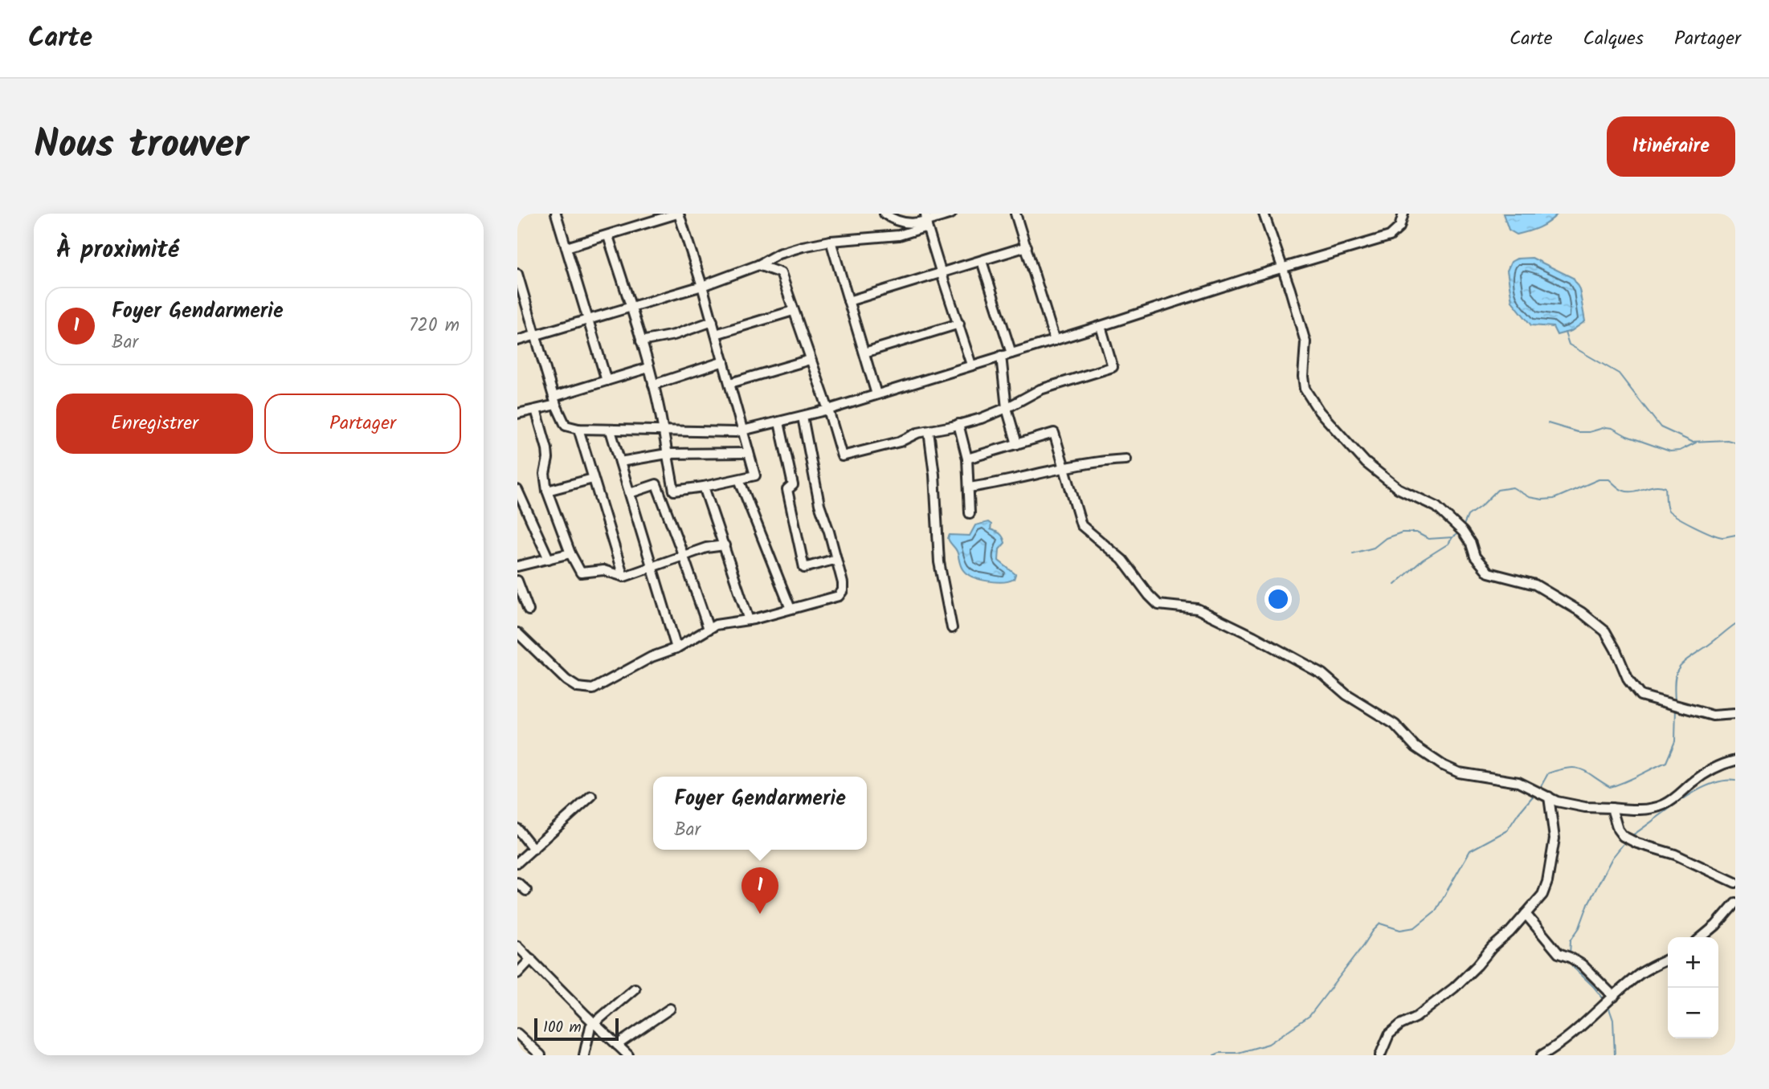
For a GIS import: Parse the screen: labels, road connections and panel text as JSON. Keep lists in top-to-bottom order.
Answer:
{
  "scale_bar": "100 m",
  "page": {
    "header": "Carte",
    "nav": ["Carte", "Calques", "Partager"],
    "title": "Nous trouver",
    "buttons": [
      "Itinéraire",
      ["Enregistrer", "Partager"]
    ],
    "heading": "À proximité",
    "list": [
      {
        "mark": "1",
        "name": "Foyer Gendarmerie",
        "note": "Bar",
        "value": "720 m"
      }
    ],
    "popup": ["Foyer Gendarmerie", "Bar"],
    "pins": "1",
    "map_buttons": ["+", "−"],
    "scale": "100 m"
  }
}
